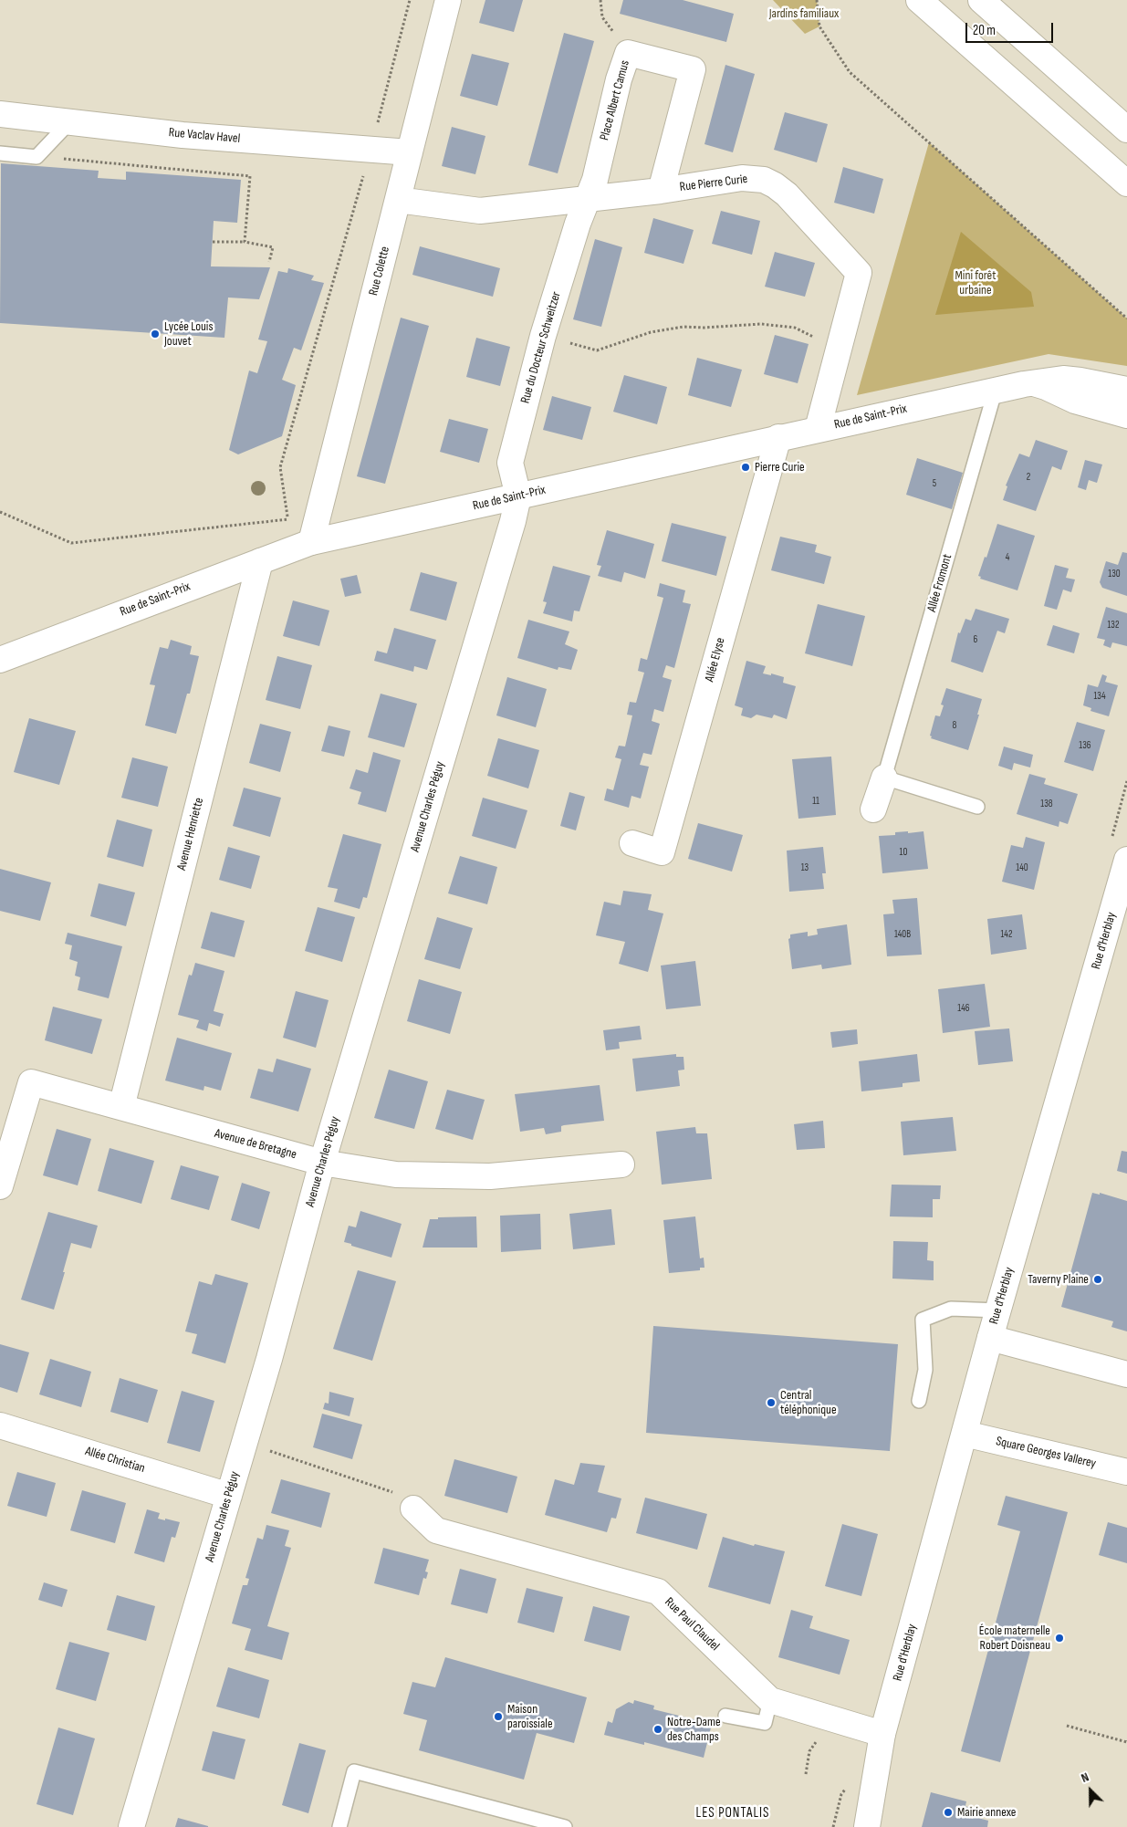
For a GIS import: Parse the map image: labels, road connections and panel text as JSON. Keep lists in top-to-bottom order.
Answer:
{
  "streets": {
    "main road": [
      "Place Albert Camus",
      "Rue Vaclav Havel",
      "Rue Pierre Curie",
      "Rue Colette",
      "Rue du Docteur Schweitzer",
      "Rue de Saint-Prix",
      "Allée Fromont",
      "Allée Elyse",
      "Avenue Charles Péguy",
      "Avenue Henriette",
      "Rue d'Herblay",
      "Avenue de Bretagne",
      "Square Georges Vallerey",
      "Allée Christian",
      "Rue Paul Claudel"
    ]
  },
  "crossings": [
    ["Place Albert Camus", "Rue Pierre Curie"],
    ["Place Albert Camus", "Rue du Docteur Schweitzer"],
    ["Rue Vaclav Havel", "Rue Colette"],
    ["Rue Pierre Curie", "Rue Colette"],
    ["Rue Pierre Curie", "Rue du Docteur Schweitzer"],
    ["Rue Pierre Curie", "Rue de Saint-Prix"],
    ["Rue Colette", "Rue de Saint-Prix"],
    ["Rue du Docteur Schweitzer", "Rue de Saint-Prix"],
    ["Rue du Docteur Schweitzer", "Avenue Charles Péguy"],
    ["Rue de Saint-Prix", "Allée Fromont"],
    ["Rue de Saint-Prix", "Allée Elyse"],
    ["Rue de Saint-Prix", "Avenue Charles Péguy"],
    ["Rue de Saint-Prix", "Avenue Henriette"],
    ["Avenue Charles Péguy", "Avenue de Bretagne"],
    ["Avenue Charles Péguy", "Allée Christian"],
    ["Avenue Henriette", "Avenue de Bretagne"],
    ["Rue d'Herblay", "Square Georges Vallerey"],
    ["Rue d'Herblay", "Rue Paul Claudel"]
  ],
  "districts": ["LES PONTALIS"],
  "parks": ["Jardins familiaux", "Mini forêt urbaine"],
  "places": [
    "Lycée Louis Jouvet",
    "Pierre Curie",
    "Taverny Plaine",
    "Central téléphonique",
    "École maternelle Robert Doisneau",
    "Maison paroissiale",
    "Notre-Dame des Champs",
    "Mairie annexe"
  ],
  "house_numbers": [
    "2",
    "5",
    "4",
    "130",
    "132",
    "6",
    "134",
    "8",
    "136",
    "11",
    "138",
    "10",
    "13",
    "140",
    "140B",
    "142",
    "146"
  ],
  "scale_bar": "20 m",
  "north": "top left"
}
